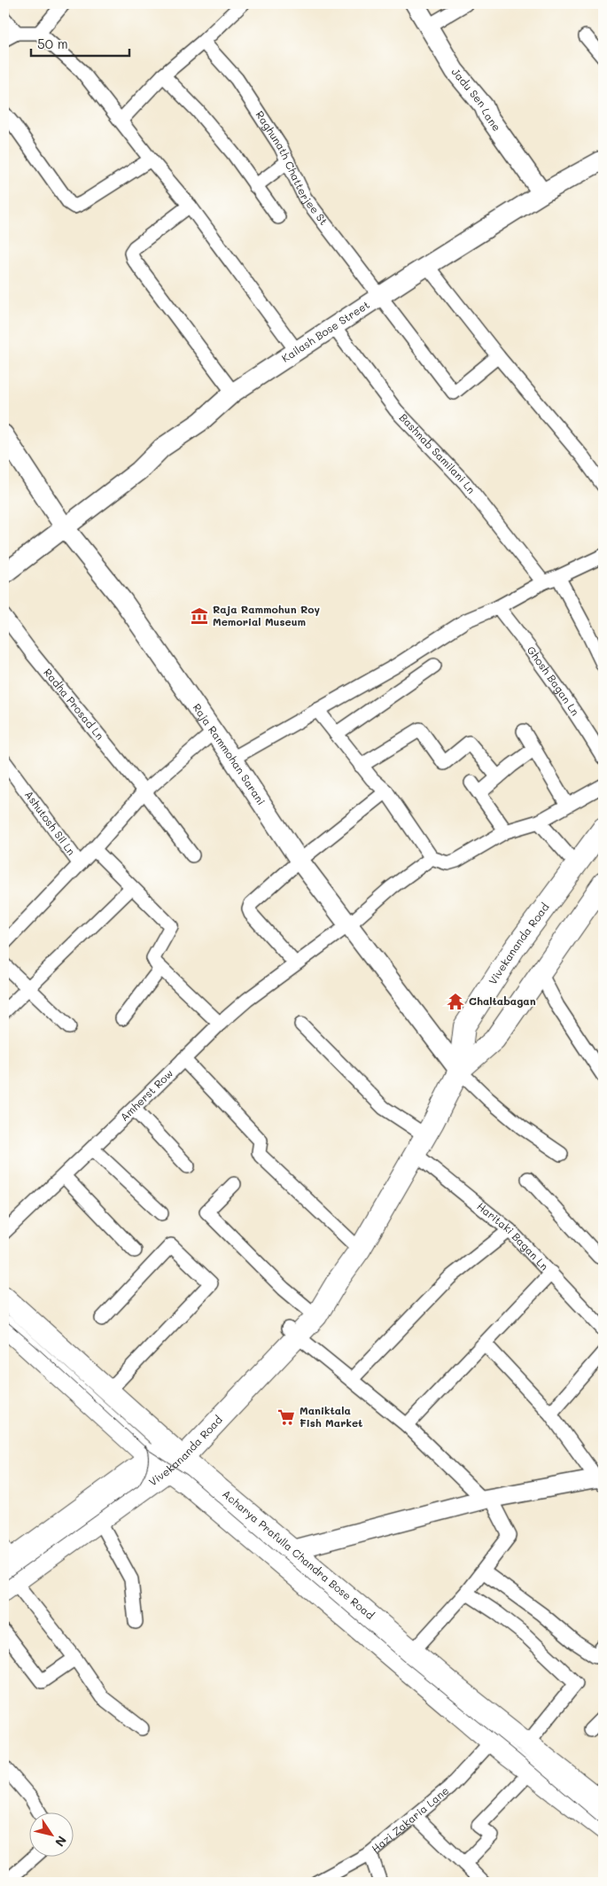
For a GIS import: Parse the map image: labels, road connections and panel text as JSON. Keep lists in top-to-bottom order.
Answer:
{
  "streets": {
    "main road": ["Vivekananda Road", "Acharya Prafulla Chandra Bose Road"],
    "street": [
      "Jadu Sen Lane",
      "Raghunath Chatterjee St",
      "Kailash Bose Street",
      "Bashnab Samilani Ln",
      "Ghosh Bagan Ln",
      "Radha Prosad Ln",
      "Raja Rammohan Sarani",
      "Ashutosh Sil Ln",
      "Amherst Row",
      "Haritaki Bagan Ln",
      "Hazi Zakaria Lane"
    ]
  },
  "crossings": [
    ["Jadu Sen Lane", "Kailash Bose Street"],
    ["Raghunath Chatterjee St", "Kailash Bose Street"],
    ["Kailash Bose Street", "Bashnab Samilani Ln"],
    ["Kailash Bose Street", "Raja Rammohan Sarani"],
    ["Raja Rammohan Sarani", "Vivekananda Road"],
    ["Raja Rammohan Sarani", "Amherst Row"],
    ["Vivekananda Road", "Haritaki Bagan Ln"],
    ["Vivekananda Road", "Acharya Prafulla Chandra Bose Road"],
    ["Acharya Prafulla Chandra Bose Road", "Hazi Zakaria Lane"]
  ],
  "places": {
    "museum": ["Raja Rammohun Roy Memorial Museum"],
    "temple": ["Chaltabagan"],
    "supermarket": ["Maniktala Fish Market"]
  },
  "scale_bar": "50 m",
  "north": "bottom right"
}
